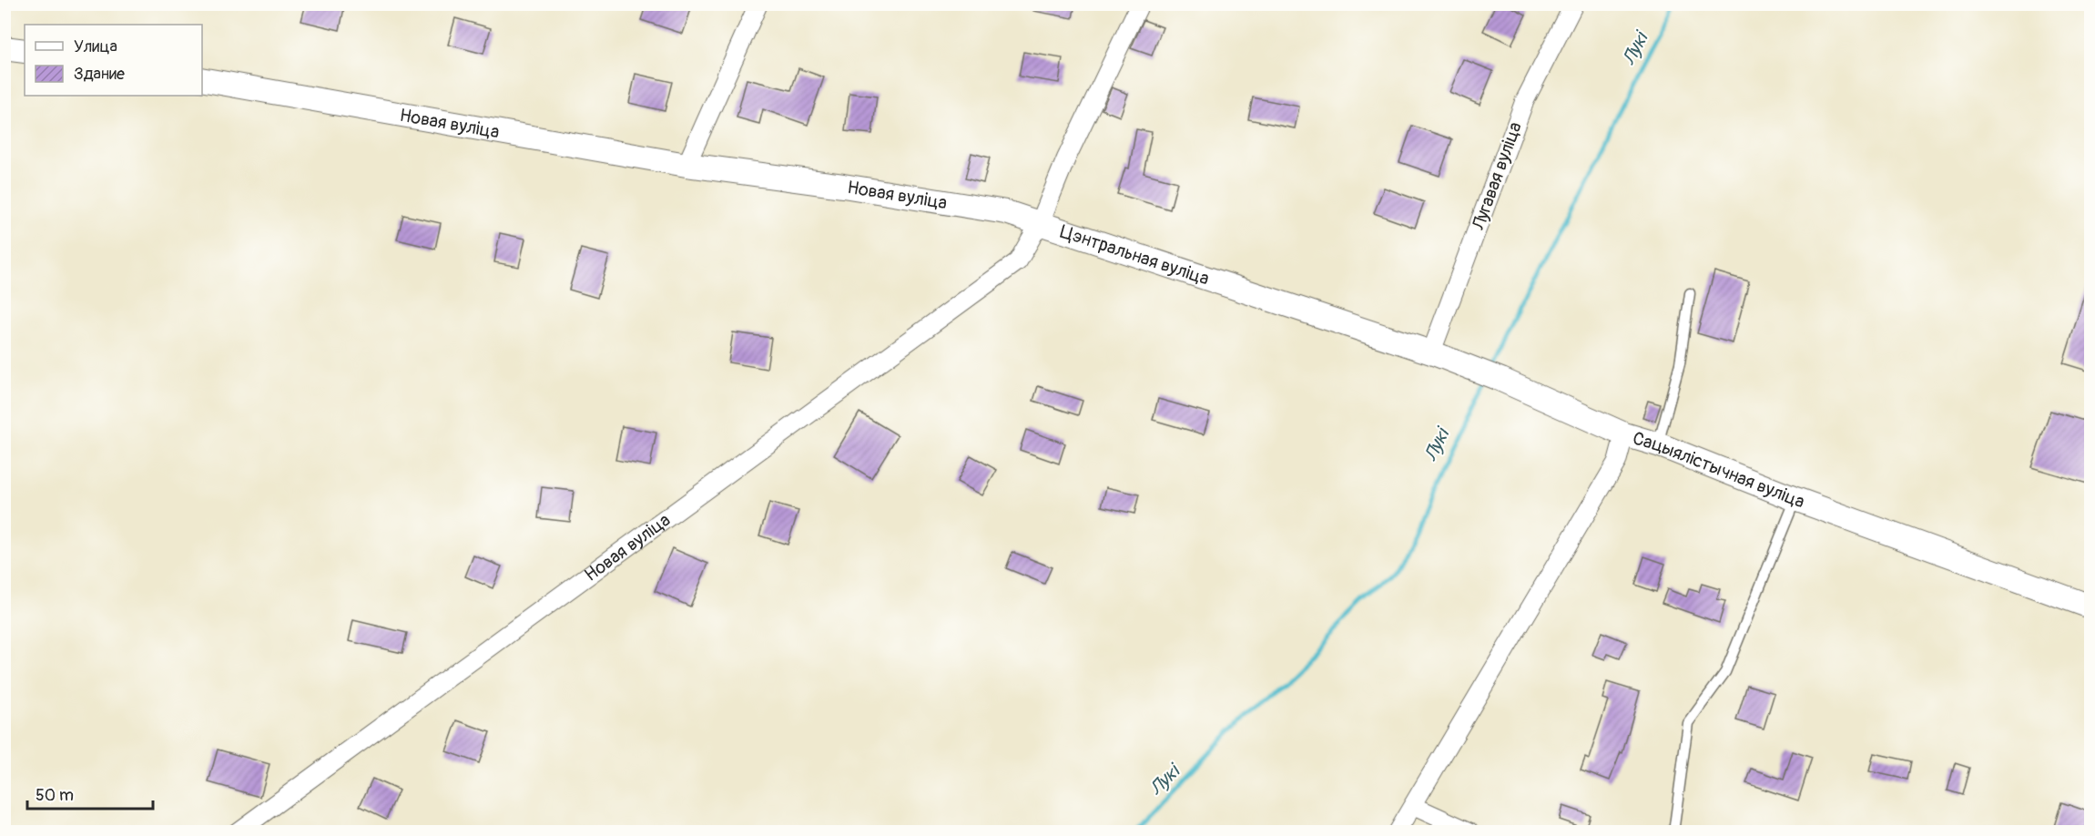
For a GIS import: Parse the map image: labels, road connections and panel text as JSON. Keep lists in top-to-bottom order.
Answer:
{
  "streets": {
    "street": [
      "Новая вуліца",
      "Лугавая вуліца",
      "Цэнтральная вуліца",
      "Сацыялістычная вуліца"
    ]
  },
  "crossings": [
    ["Новая вуліца", "Цэнтральная вуліца"],
    ["Лугавая вуліца", "Цэнтральная вуліца"],
    ["Цэнтральная вуліца", "Сацыялістычная вуліца"]
  ],
  "water": ["Лукі"],
  "legend": ["Улица", "Здание"],
  "scale_bar": "50 m"
}
